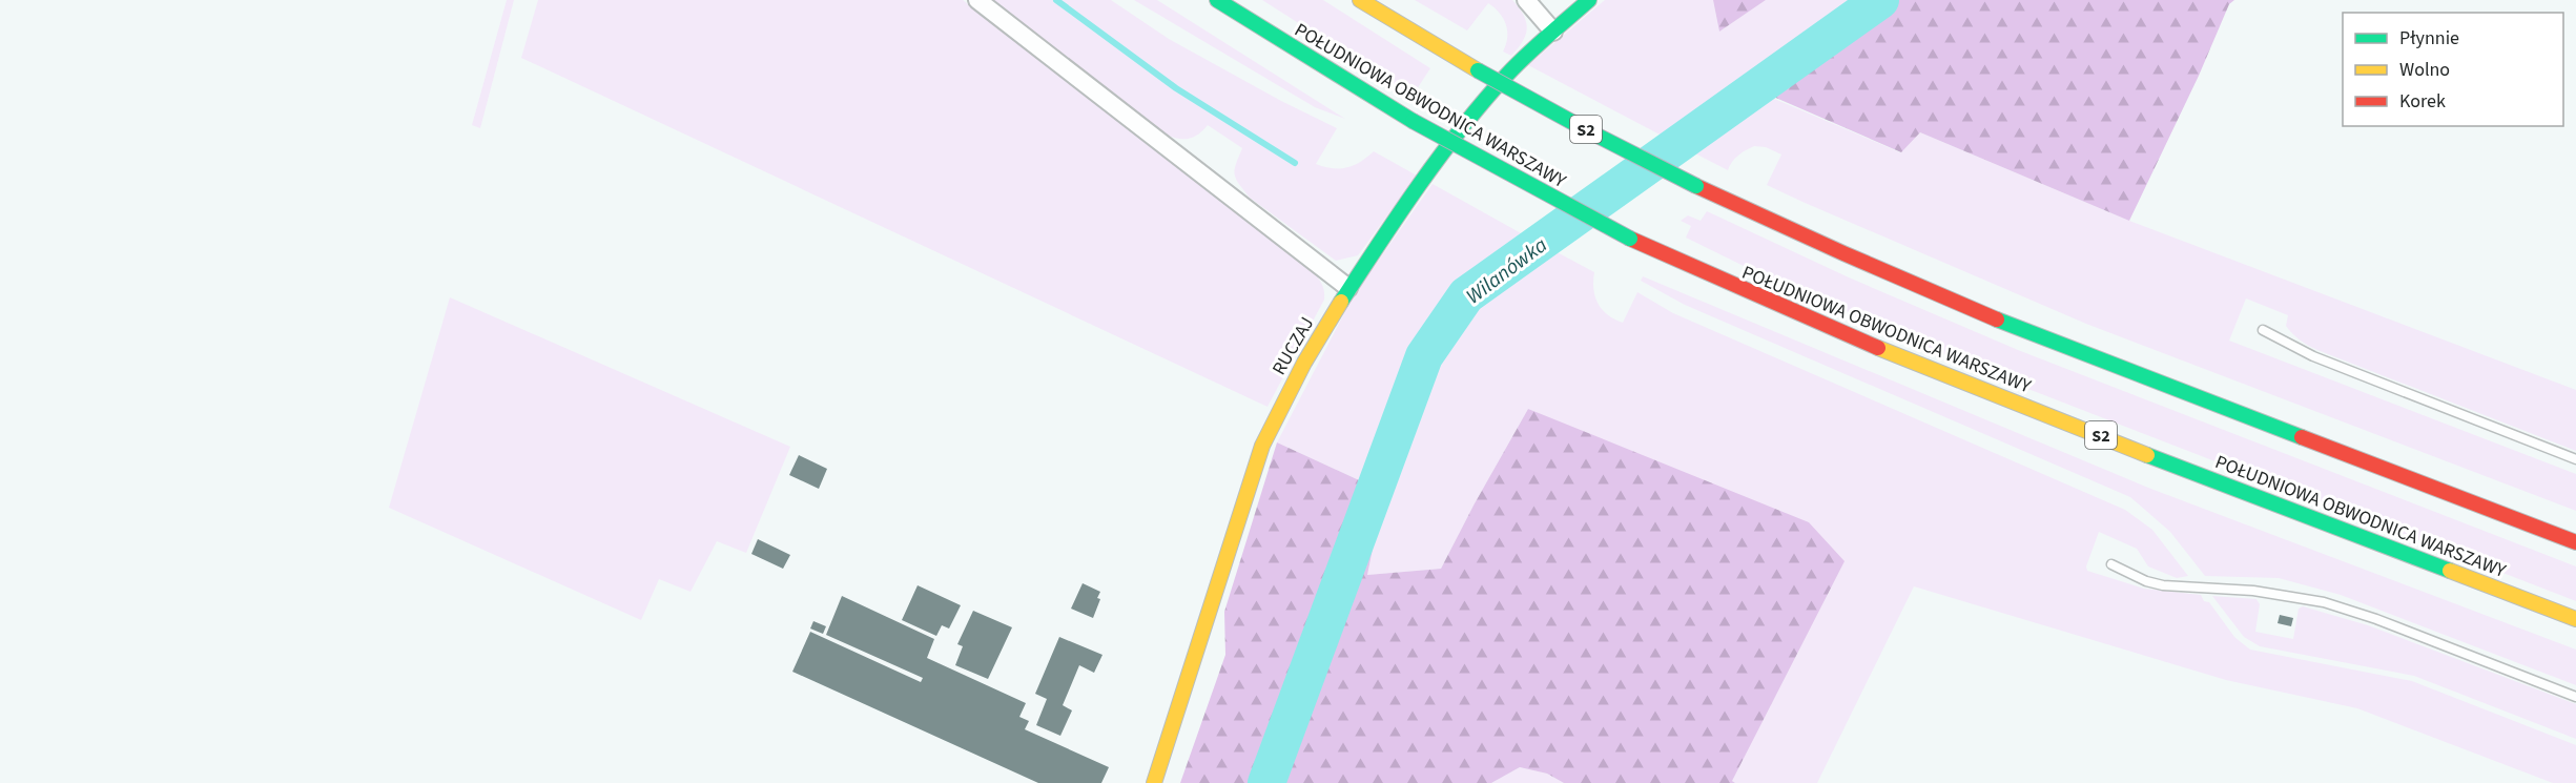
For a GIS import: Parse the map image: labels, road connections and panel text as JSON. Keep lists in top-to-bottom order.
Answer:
{
  "streets": {
    "main road": ["POŁUDNIOWA OBWODNICA WARSZAWY", "S2", "RUCZAJ"]
  },
  "water": ["Wilanówka"],
  "legend": ["Płynnie", "Wolno", "Korek"]
}
